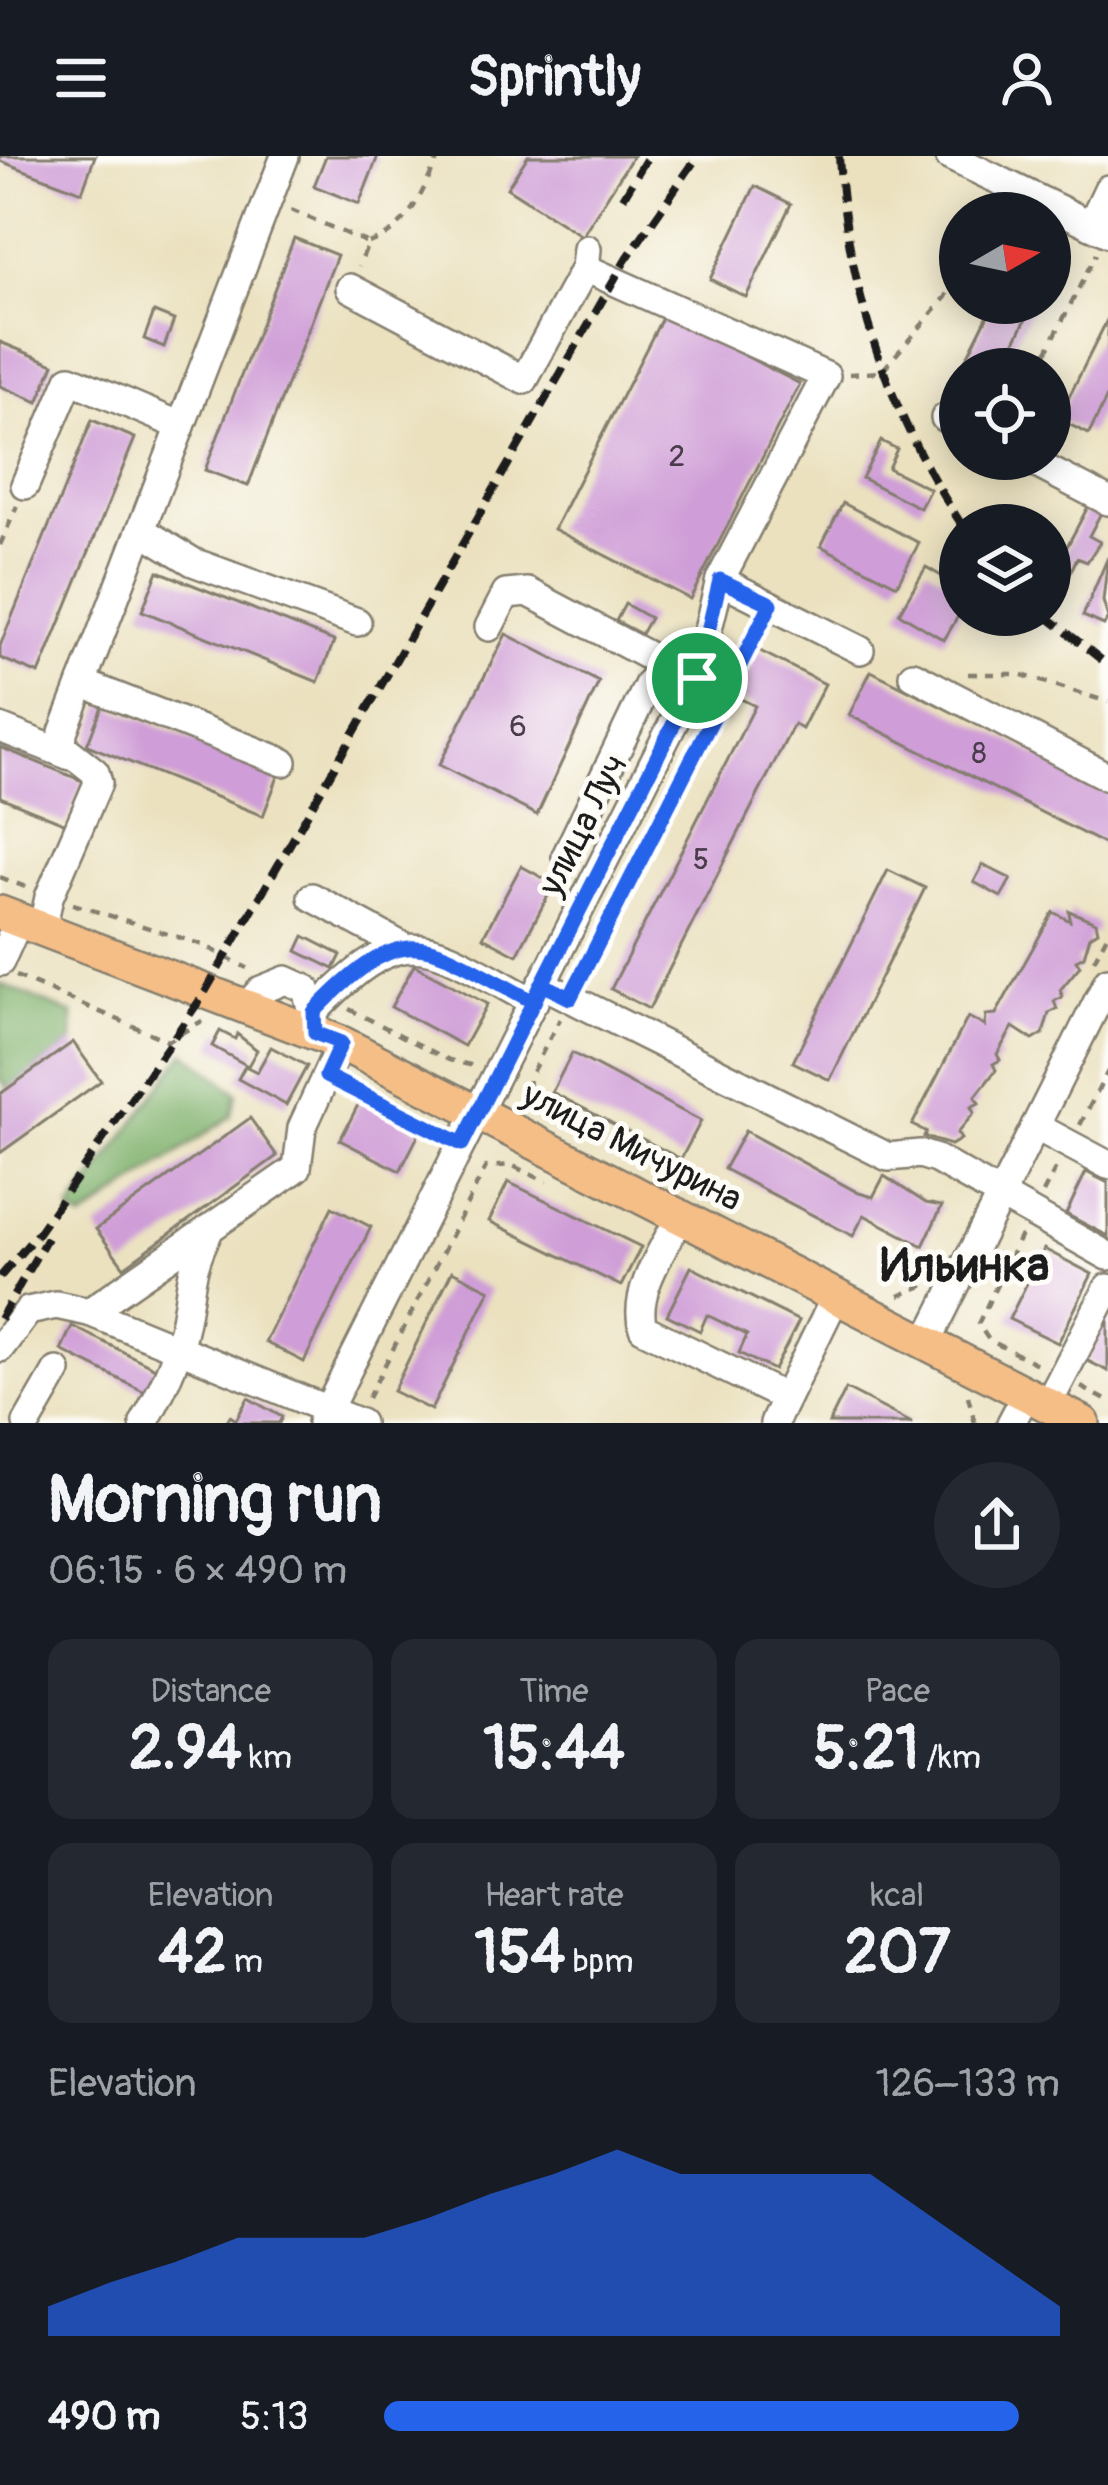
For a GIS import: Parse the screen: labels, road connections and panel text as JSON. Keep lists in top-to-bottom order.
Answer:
{
  "streets": {
    "main road": ["улица Мичурина"],
    "street": ["улица Луч"]
  },
  "crossings": [
    ["улица Луч", "улица Мичурина"]
  ],
  "districts": ["Ильинка"],
  "house_numbers": [
    "2",
    "6",
    "8",
    "5"
  ],
  "north": "right",
  "page": {
    "header": "Sprintly",
    "heading": ["Morning run", "06:15 · 6 × 490 m"],
    "stats": [
      ["Distance", "2.94 km"],
      ["Time", "15:44"],
      ["Pace", "5:21 /km"],
      ["Elevation", "42 m"],
      ["Heart rate", "154 bpm"],
      ["kcal", "207"]
    ],
    "chart": ["Elevation", "126–133 m"],
    "list": [
      {
        "name": "490 m",
        "note": "5:13"
      }
    ]
  }
}
